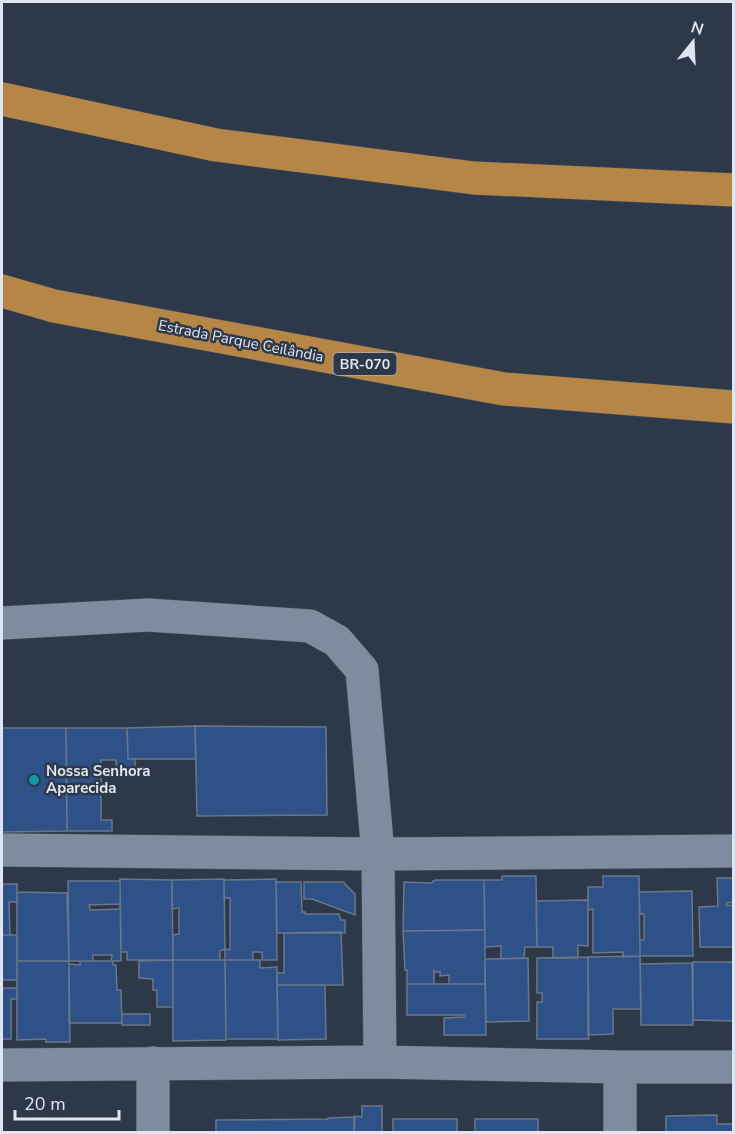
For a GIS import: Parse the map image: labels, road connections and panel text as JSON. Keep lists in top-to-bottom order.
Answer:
{
  "streets": {
    "highway": ["Estrada Parque Ceilândia", "BR-070"]
  },
  "places": ["Nossa Senhora Aparecida"],
  "scale_bar": "20 m",
  "north": "top"
}
